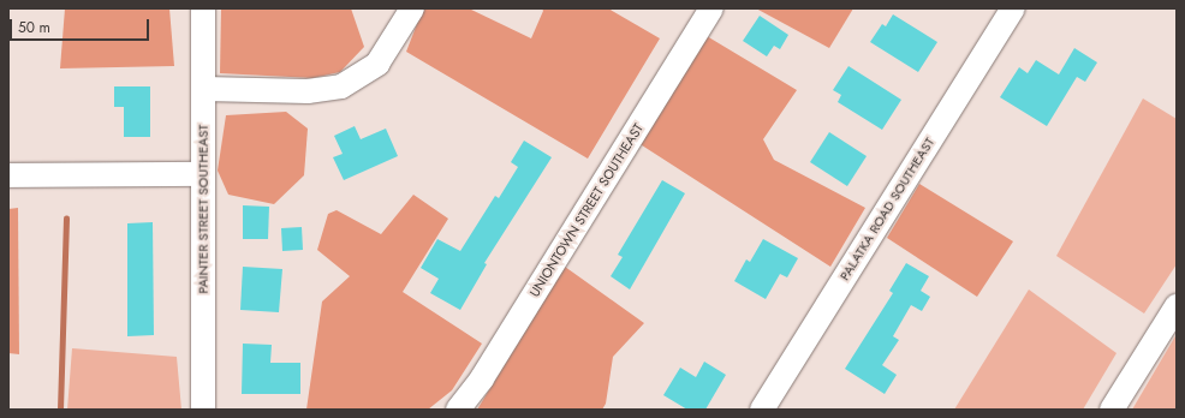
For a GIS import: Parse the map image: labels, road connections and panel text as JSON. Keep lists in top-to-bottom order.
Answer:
{
  "streets": {
    "street": ["PAINTER STREET SOUTHEAST", "PALATKA ROAD SOUTHEAST", "UNIONTOWN STREET SOUTHEAST"]
  },
  "scale_bar": "50 m"
}
